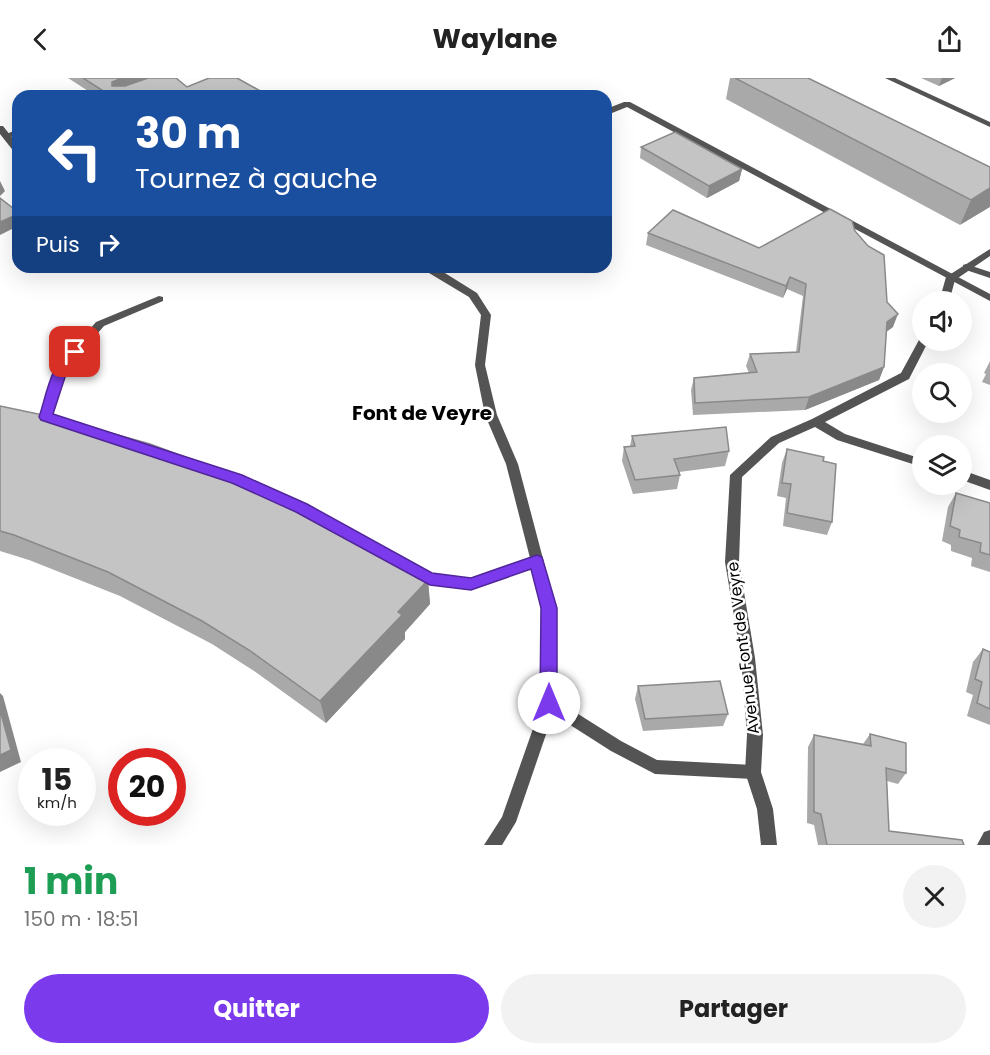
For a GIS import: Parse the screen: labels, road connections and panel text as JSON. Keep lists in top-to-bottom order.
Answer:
{
  "streets": {
    "street": ["Avenue Font de Veyre"]
  },
  "districts": ["Font de Veyre"],
  "page": {
    "header": "Waylane",
    "turn": ["30 m", "Tournez à gauche"],
    "then": "Puis",
    "speed": "15 km/h",
    "limit": "20",
    "heading": ["1 min", "150 m · 18:51"],
    "buttons": ["Quitter", "Partager"]
  }
}
